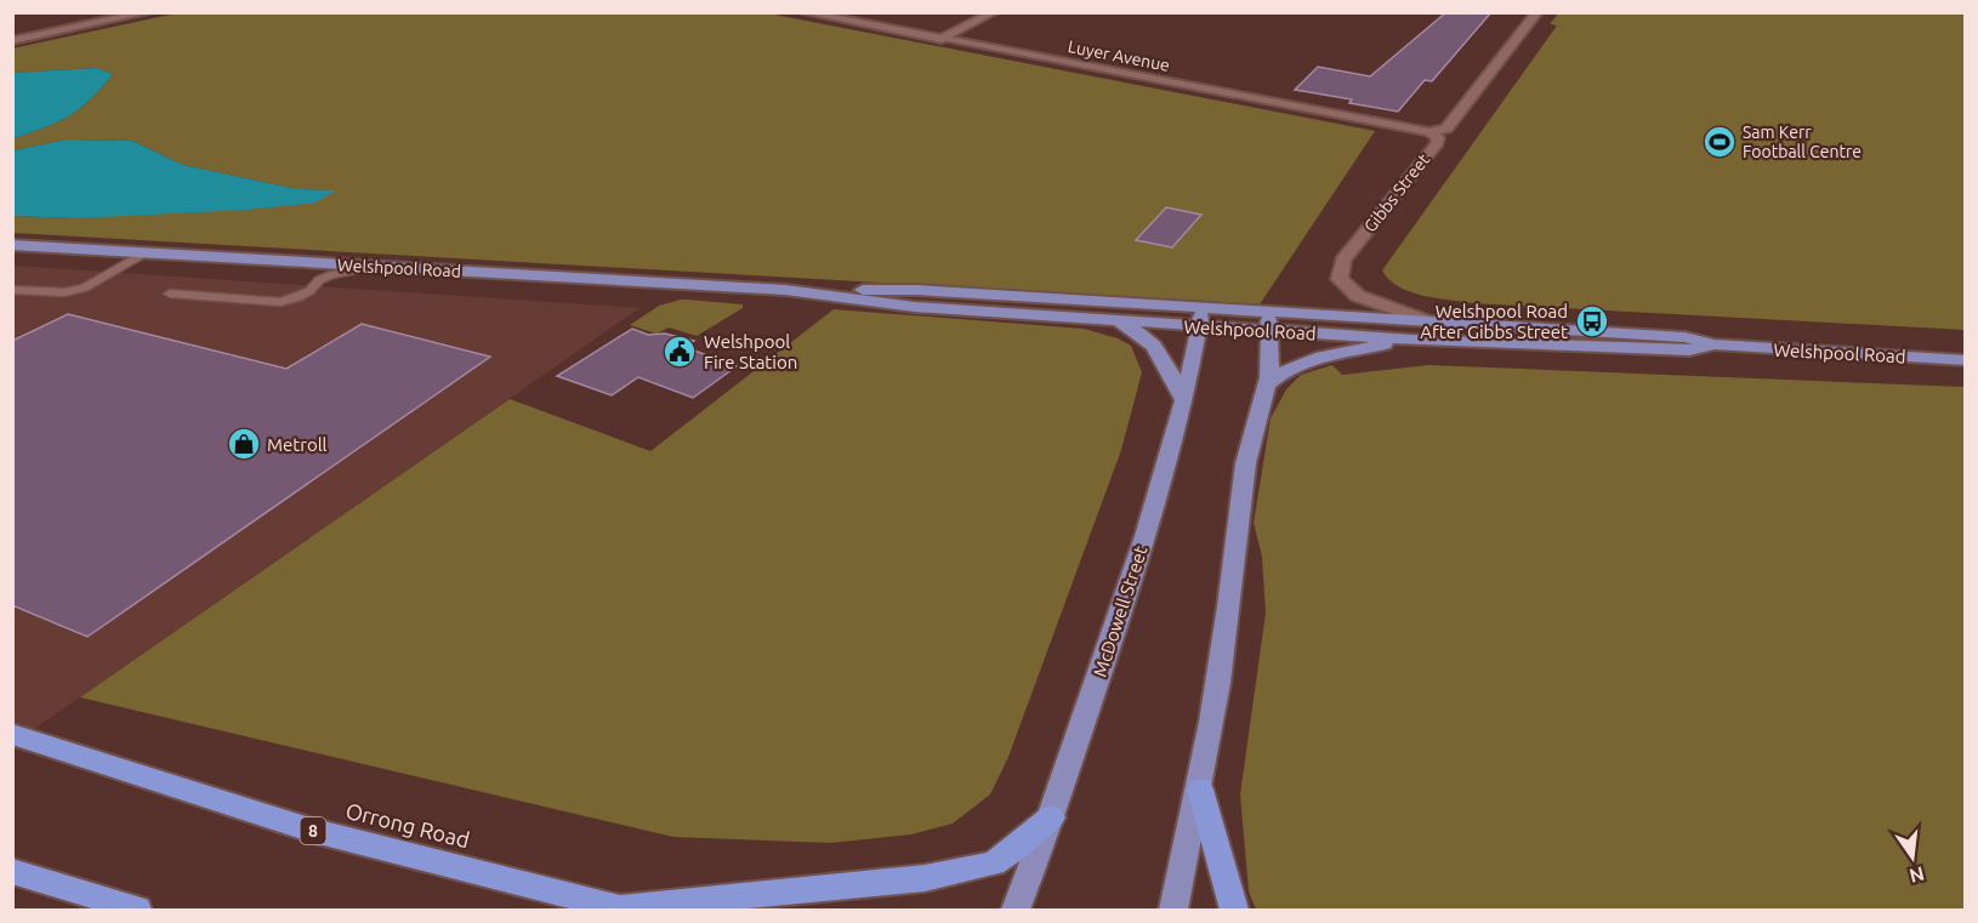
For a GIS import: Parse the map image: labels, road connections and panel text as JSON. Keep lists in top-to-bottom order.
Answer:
{
  "streets": {
    "highway": ["Orrong Road", "8"],
    "main road": ["Welshpool Road", "McDowell Street"],
    "street": ["Luyer Avenue", "Gibbs Street"]
  },
  "crossings": [
    ["Luyer Avenue", "Gibbs Street"],
    ["Gibbs Street", "Welshpool Road"],
    ["Welshpool Road", "McDowell Street"]
  ],
  "places": {
    "sports": ["Sam Kerr Football Centre"],
    "bus stop": ["Welshpool Road After Gibbs Street"],
    "public building": ["Welshpool Fire Station"],
    "shop": ["Metroll"]
  },
  "north": "bottom"
}
